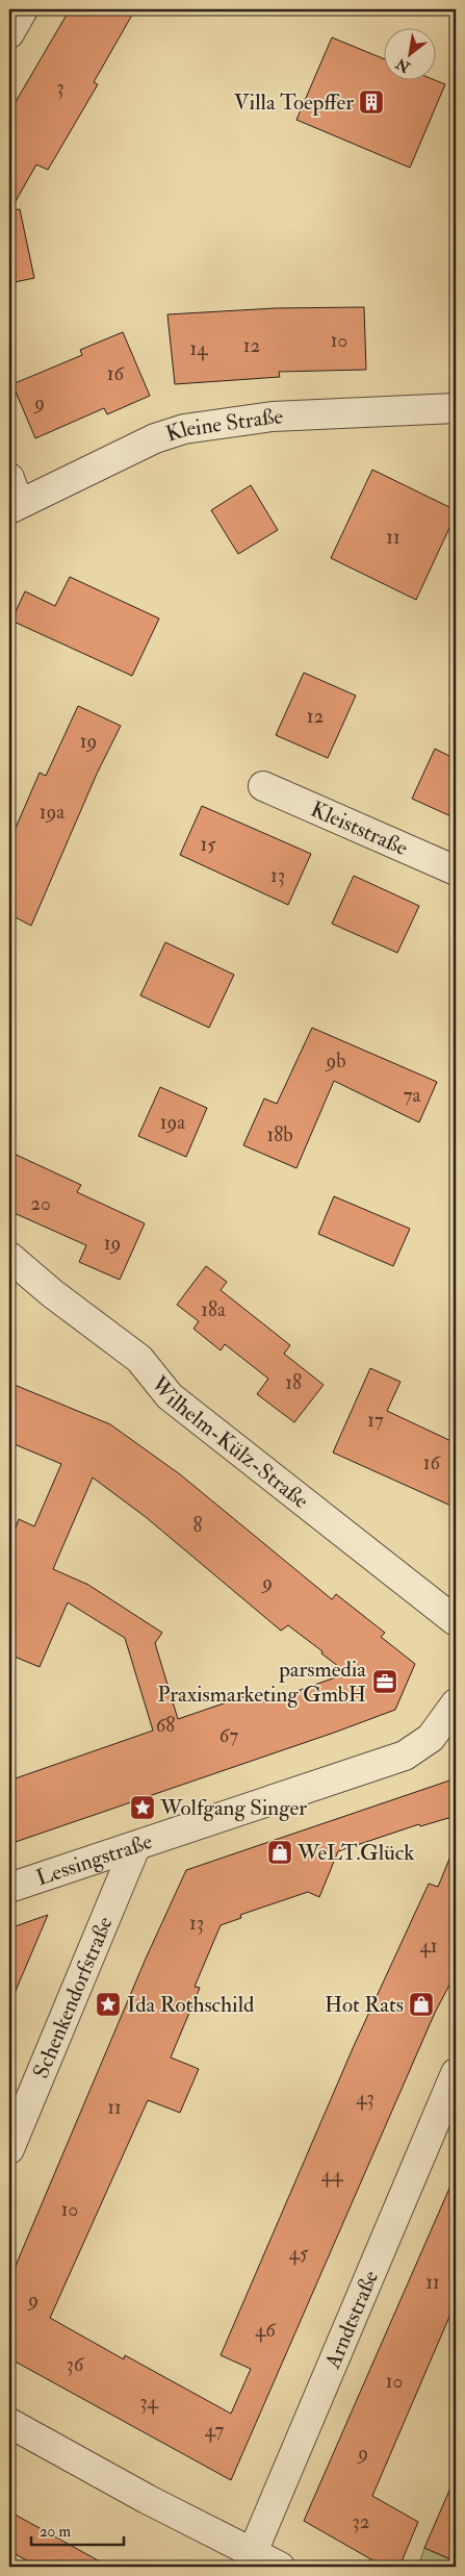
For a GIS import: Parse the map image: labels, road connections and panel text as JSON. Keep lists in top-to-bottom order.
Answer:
{
  "streets": {
    "street": [
      "Kleine Straße",
      "Kleiststraße",
      "Wilhelm-Külz-Straße",
      "Lessingstraße",
      "Schenkendorfstraße",
      "Arndtstraße"
    ]
  },
  "crossings": [
    ["Lessingstraße", "Schenkendorfstraße"]
  ],
  "places": {
    "building": ["Villa Toepffer"],
    "office": ["parsmedia Praxismarketing GmbH"],
    "place": ["Wolfgang Singer", "Ida Rothschild"],
    "shop": ["WeLT.Glück", "Hot Rats"]
  },
  "house_numbers": [
    "3",
    "10",
    "12",
    "14",
    "16",
    "9",
    "11",
    "12",
    "19",
    "19a",
    "15",
    "13",
    "9b",
    "7a",
    "19a",
    "18b",
    "20",
    "19",
    "18a",
    "18",
    "17",
    "16",
    "8",
    "9",
    "68",
    "67",
    "13",
    "41",
    "43",
    "11",
    "44",
    "10",
    "45",
    "11",
    "9",
    "46",
    "36",
    "10",
    "34",
    "47",
    "9",
    "32"
  ],
  "scale_bar": "20 m",
  "north": "bottom left"
}
